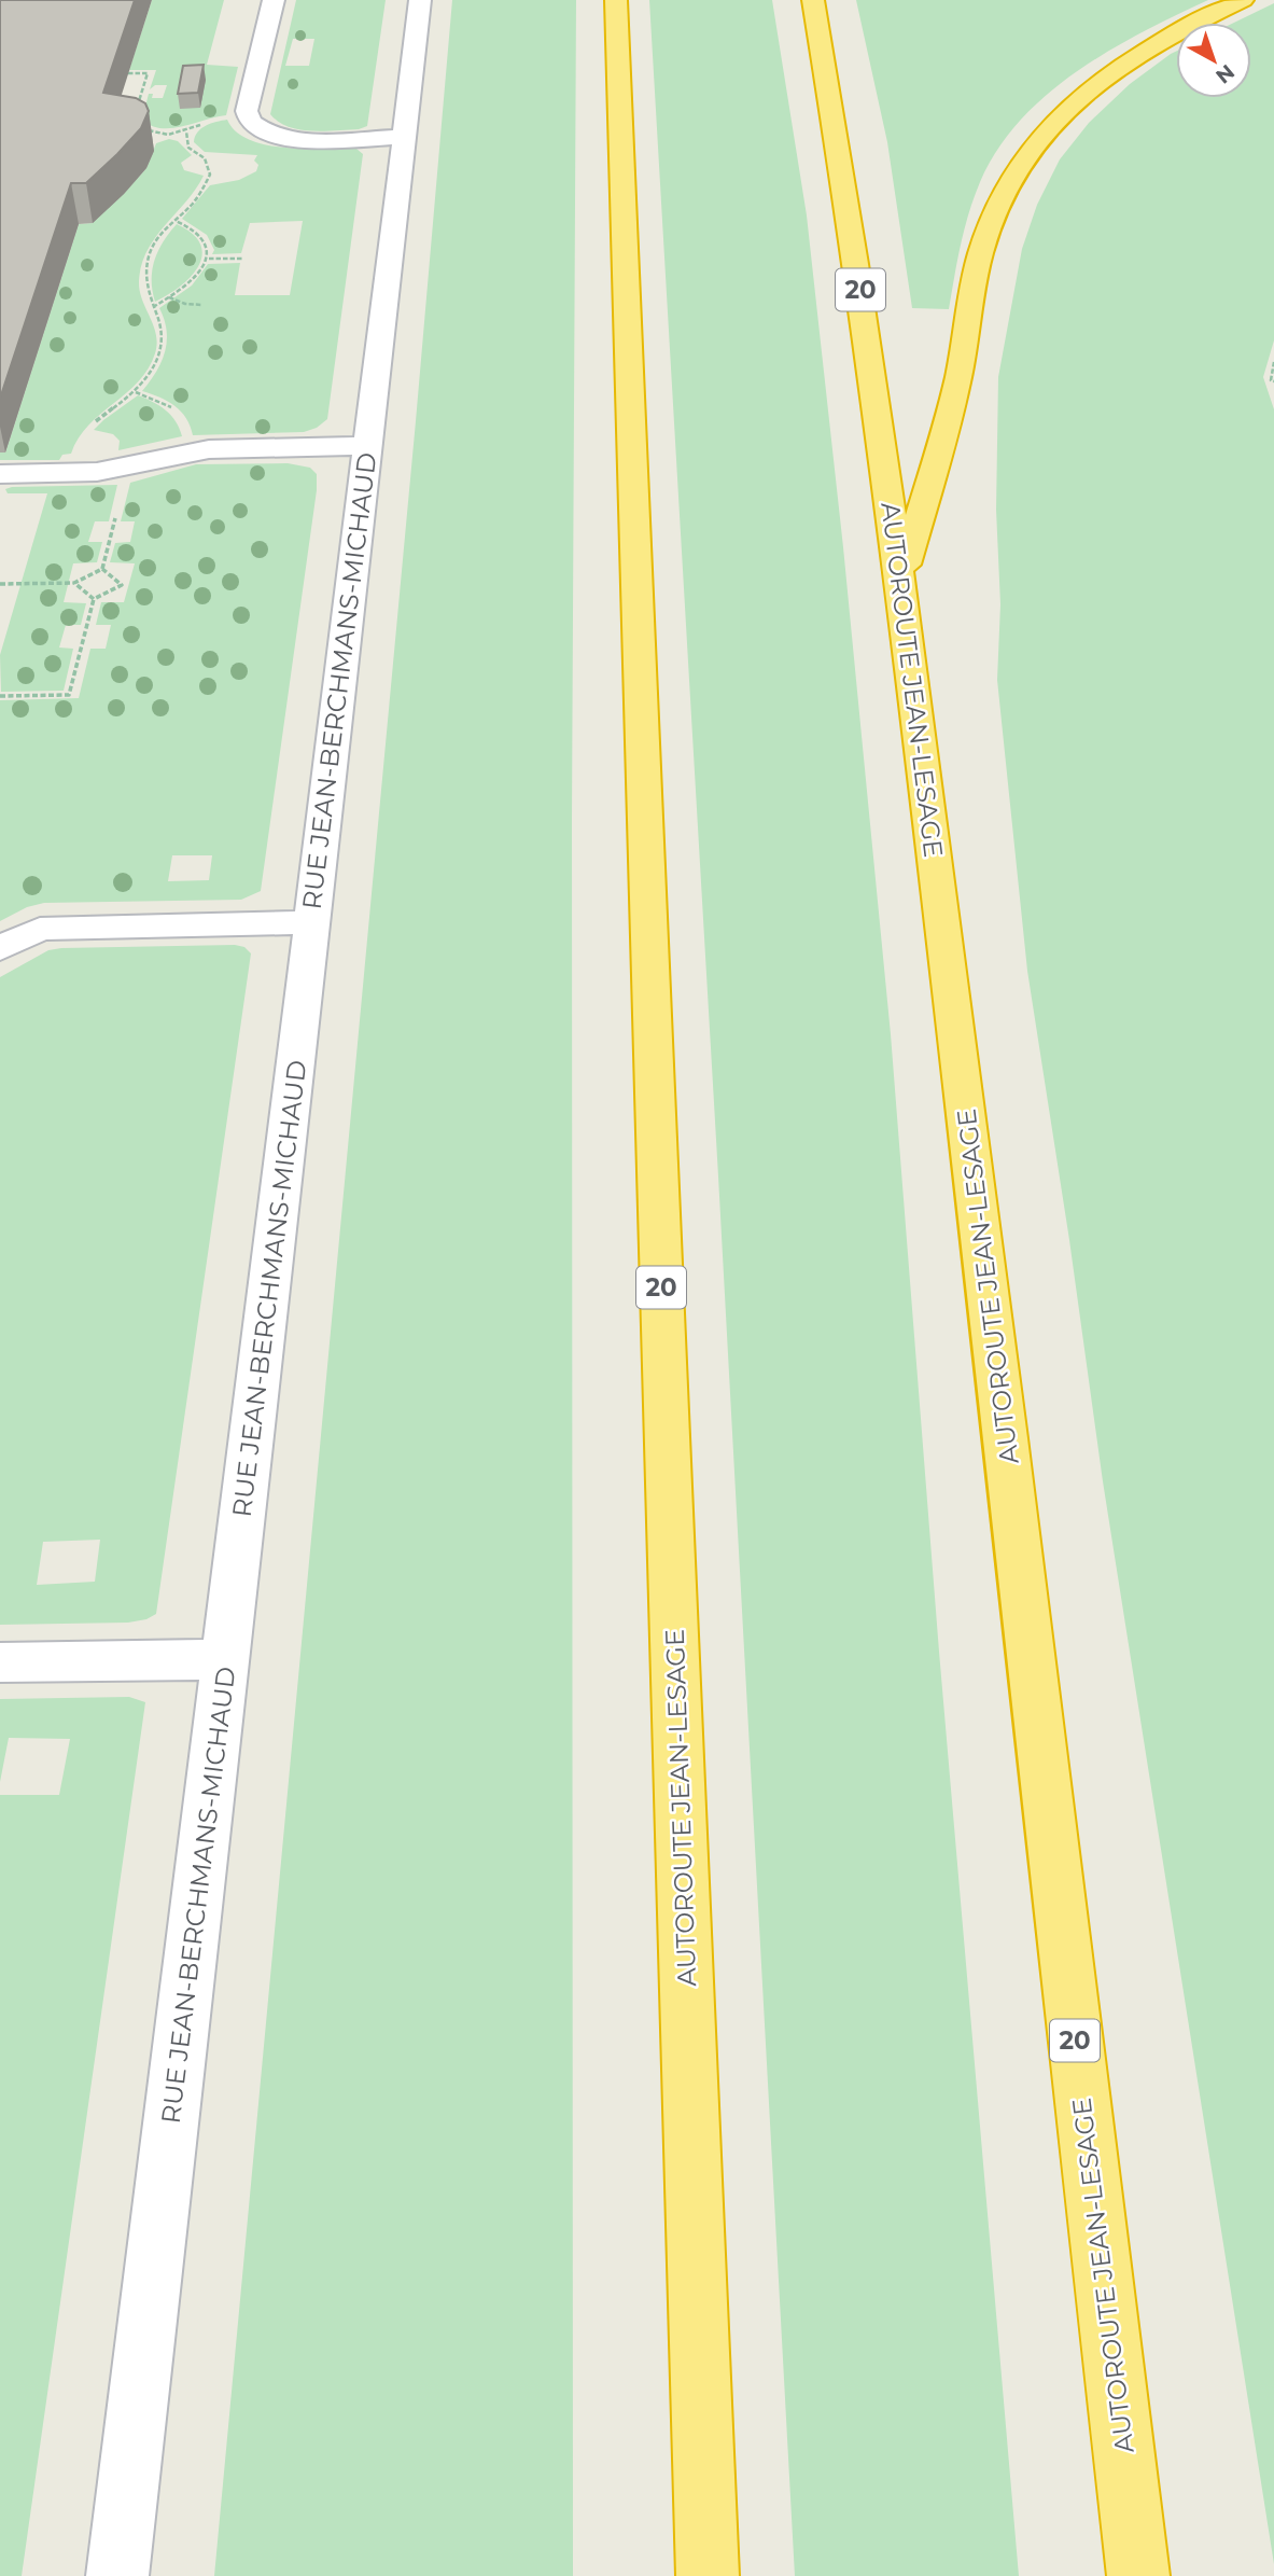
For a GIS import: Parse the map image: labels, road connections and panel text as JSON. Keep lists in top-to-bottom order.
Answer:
{
  "streets": {
    "highway": ["20", "AUTOROUTE JEAN-LESAGE"],
    "street": ["RUE JEAN-BERCHMANS-MICHAUD"]
  },
  "north": "bottom right"
}
